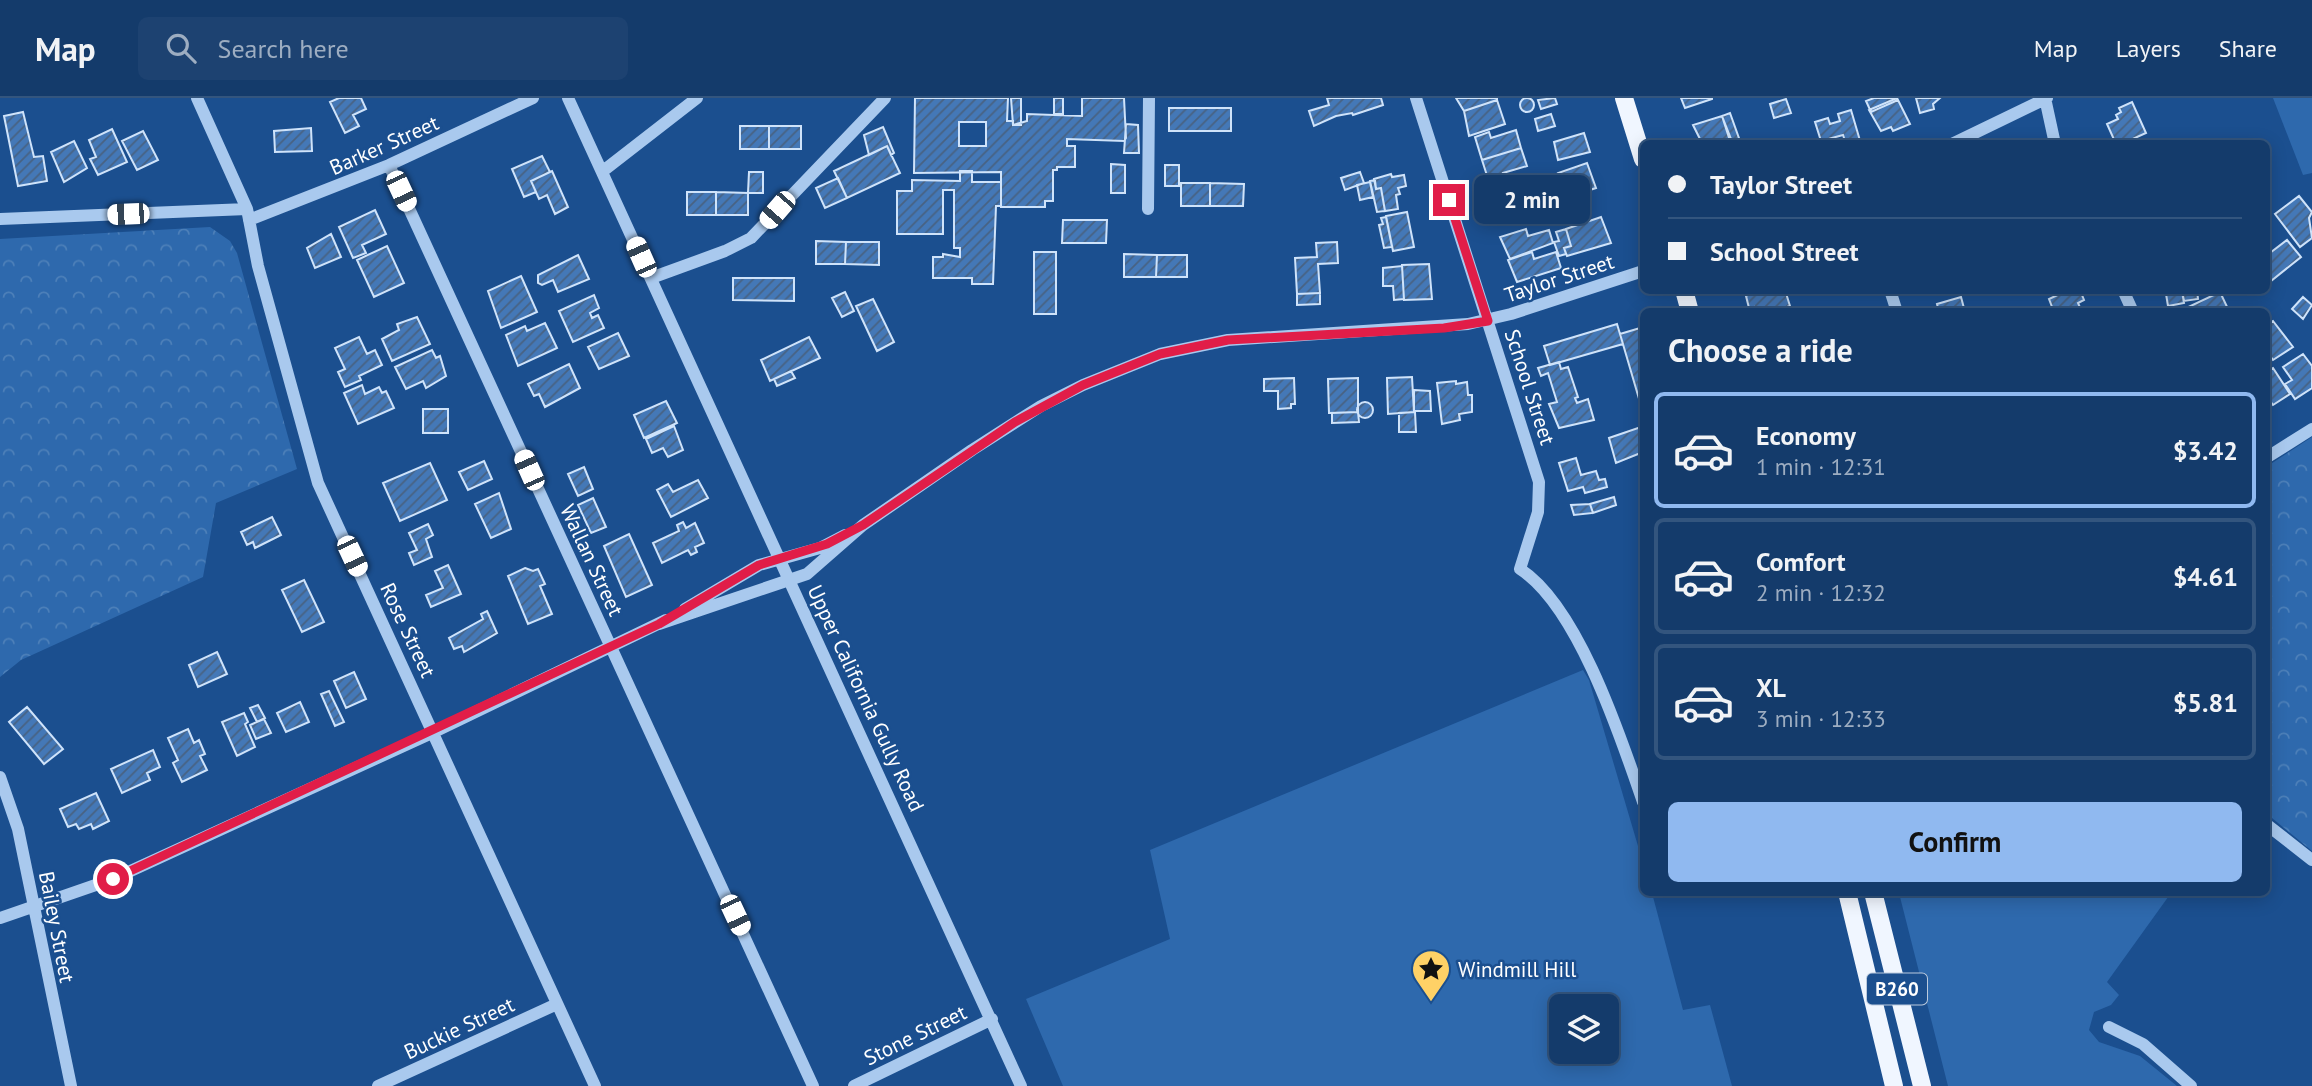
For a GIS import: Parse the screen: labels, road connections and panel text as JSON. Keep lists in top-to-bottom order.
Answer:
{
  "streets": {
    "main road": ["B260"],
    "street": [
      "Barker Street",
      "Taylor Street",
      "School Street",
      "Wallan Street",
      "Rose Street",
      "Upper California Gully Road",
      "Bailey Street",
      "Buckie Street",
      "Stone Street"
    ]
  },
  "crossings": [
    ["Barker Street", "Wallan Street"],
    ["Barker Street", "Rose Street"],
    ["Taylor Street", "School Street"],
    ["Taylor Street", "Wallan Street"],
    ["Taylor Street", "Rose Street"],
    ["Taylor Street", "Upper California Gully Road"],
    ["Taylor Street", "Bailey Street"],
    ["Rose Street", "Buckie Street"],
    ["Upper California Gully Road", "Stone Street"]
  ],
  "places": {
    "place": ["Windmill Hill"]
  },
  "page": {
    "header": "Map",
    "search": "Search here",
    "nav": ["Map", "Layers", "Share"],
    "banner": ["Taylor Street", "School Street"],
    "bubble": "2 min",
    "heading": "Choose a ride",
    "list": [
      {
        "name": "Economy",
        "note": "1 min · 12:31",
        "value": "$3.42"
      },
      {
        "name": "Comfort",
        "note": "2 min · 12:32",
        "value": "$4.61"
      },
      {
        "name": "XL",
        "note": "3 min · 12:33",
        "value": "$5.81"
      }
    ],
    "buttons": "Confirm"
  }
}
